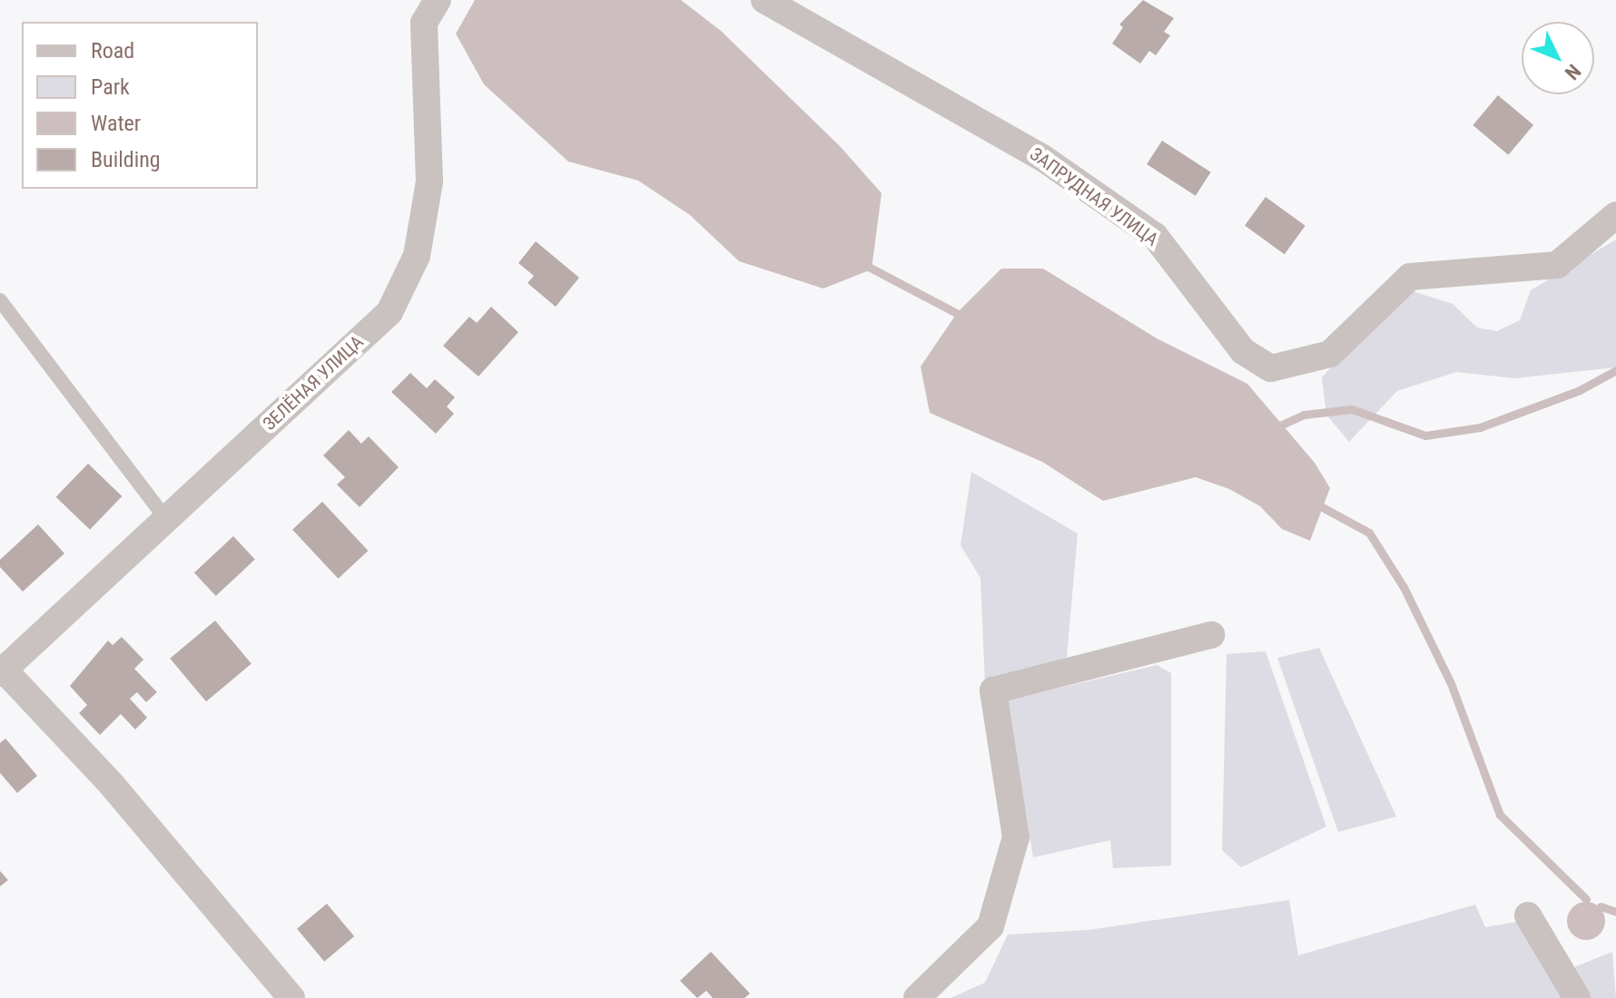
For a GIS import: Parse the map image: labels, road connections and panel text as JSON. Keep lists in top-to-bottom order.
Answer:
{
  "streets": {
    "street": ["ЗАПРУДНАЯ УЛИЦА", "ЗЕЛЁНАЯ УЛИЦА"]
  },
  "legend": [
    "Road",
    "Park",
    "Water",
    "Building"
  ],
  "north": "bottom right"
}
